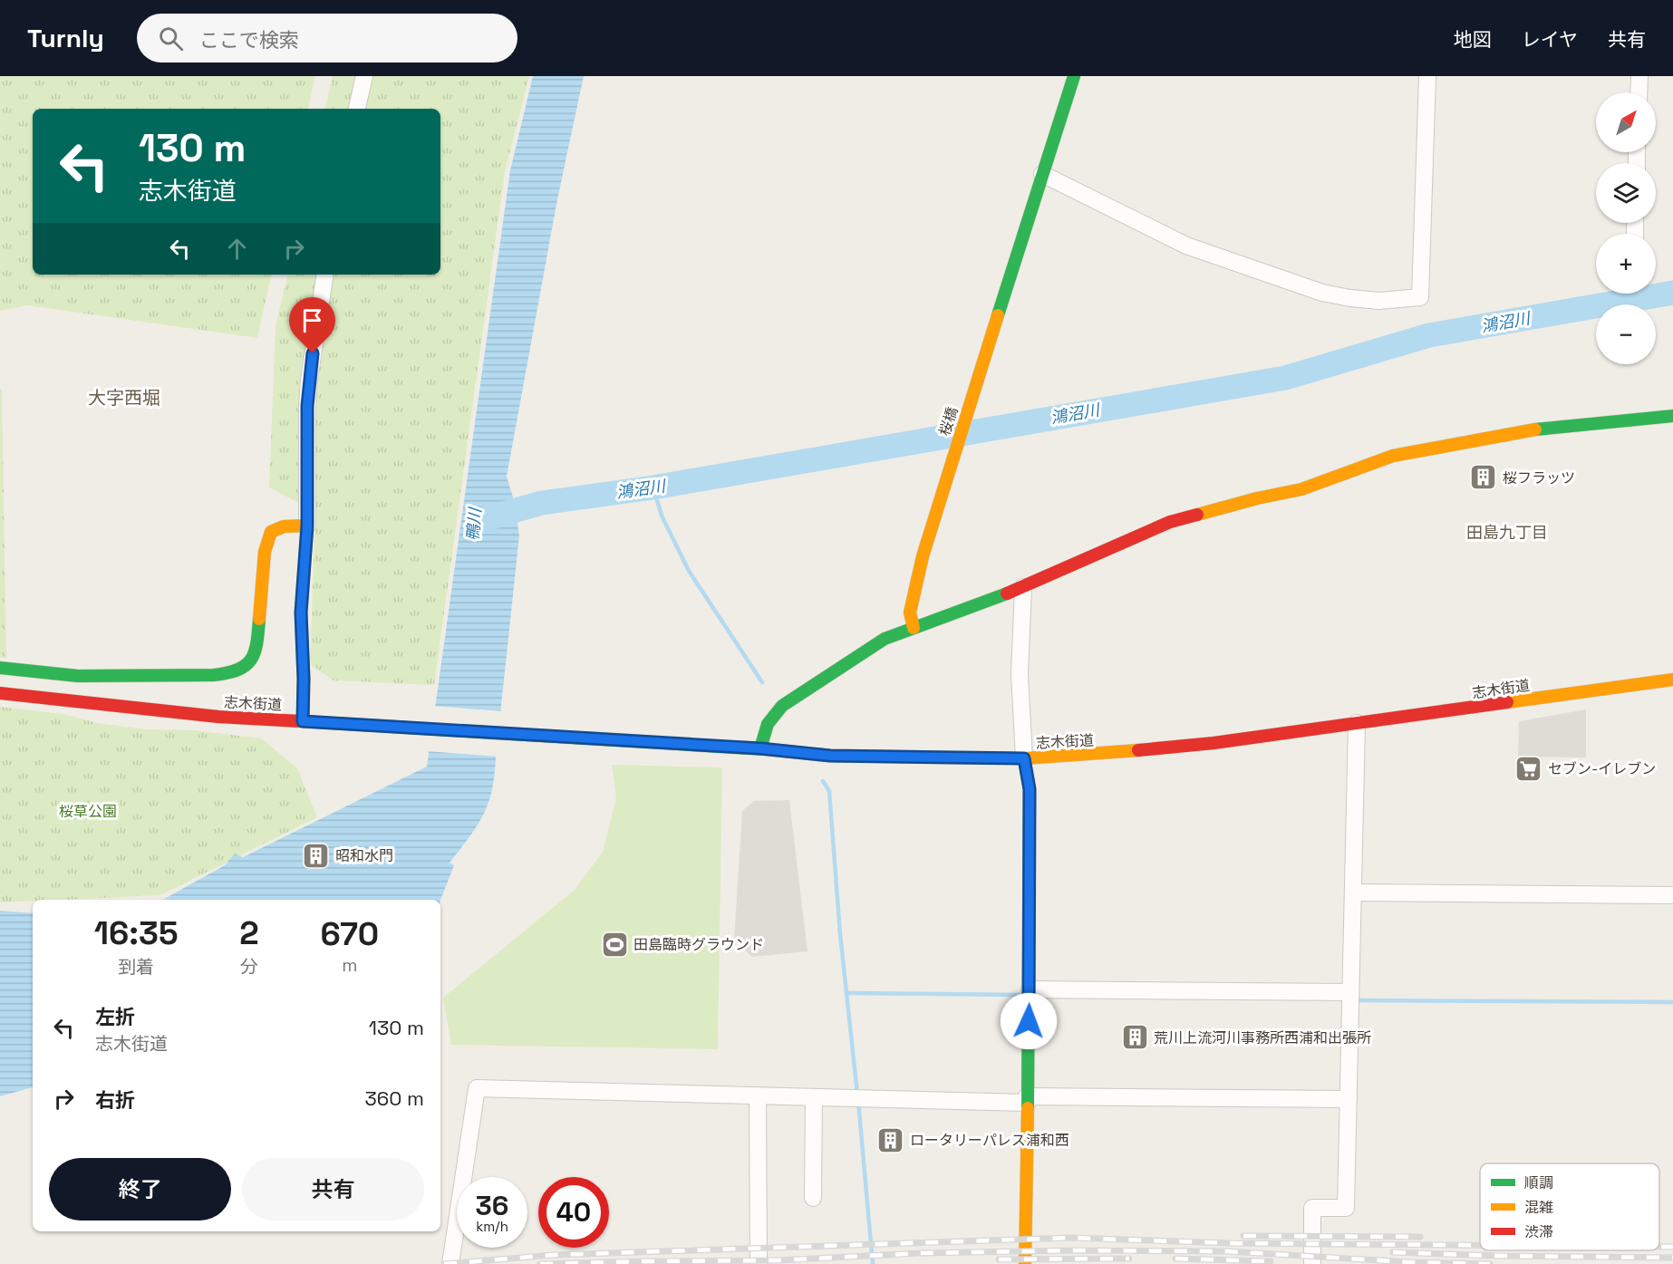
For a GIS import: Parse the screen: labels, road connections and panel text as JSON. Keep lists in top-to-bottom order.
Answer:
{
  "streets": {
    "street": ["桜橋", "志木街道"]
  },
  "districts": ["大字西堀", "田島九丁目"],
  "water": ["鴻沼川", "鴨川"],
  "parks": ["桜草公園"],
  "places": {
    "building": [
      "桜フラッツ",
      "昭和水門",
      "荒川上流河川事務所西浦和出張所",
      "ロータリーパレス浦和西"
    ],
    "supermarket": ["セブン-イレブン"],
    "sports": ["田島臨時グラウンド"]
  },
  "legend": ["順調", "混雑", "渋滞"],
  "north": "top right",
  "page": {
    "header": "Turnly",
    "search": "ここで検索",
    "nav": ["地図", "レイヤ", "共有"],
    "map_buttons": ["+", "−"],
    "turn": ["130 m", "志木街道"],
    "eta": [
      "16:35",
      "到着",
      "2",
      "分",
      "670",
      "m"
    ],
    "list": [
      {
        "name": "左折",
        "note": "志木街道",
        "value": "130 m"
      },
      {
        "name": "右折",
        "value": "360 m"
      }
    ],
    "buttons": ["終了", "共有"],
    "speed": "36 km/h",
    "limit": "40"
  }
}
